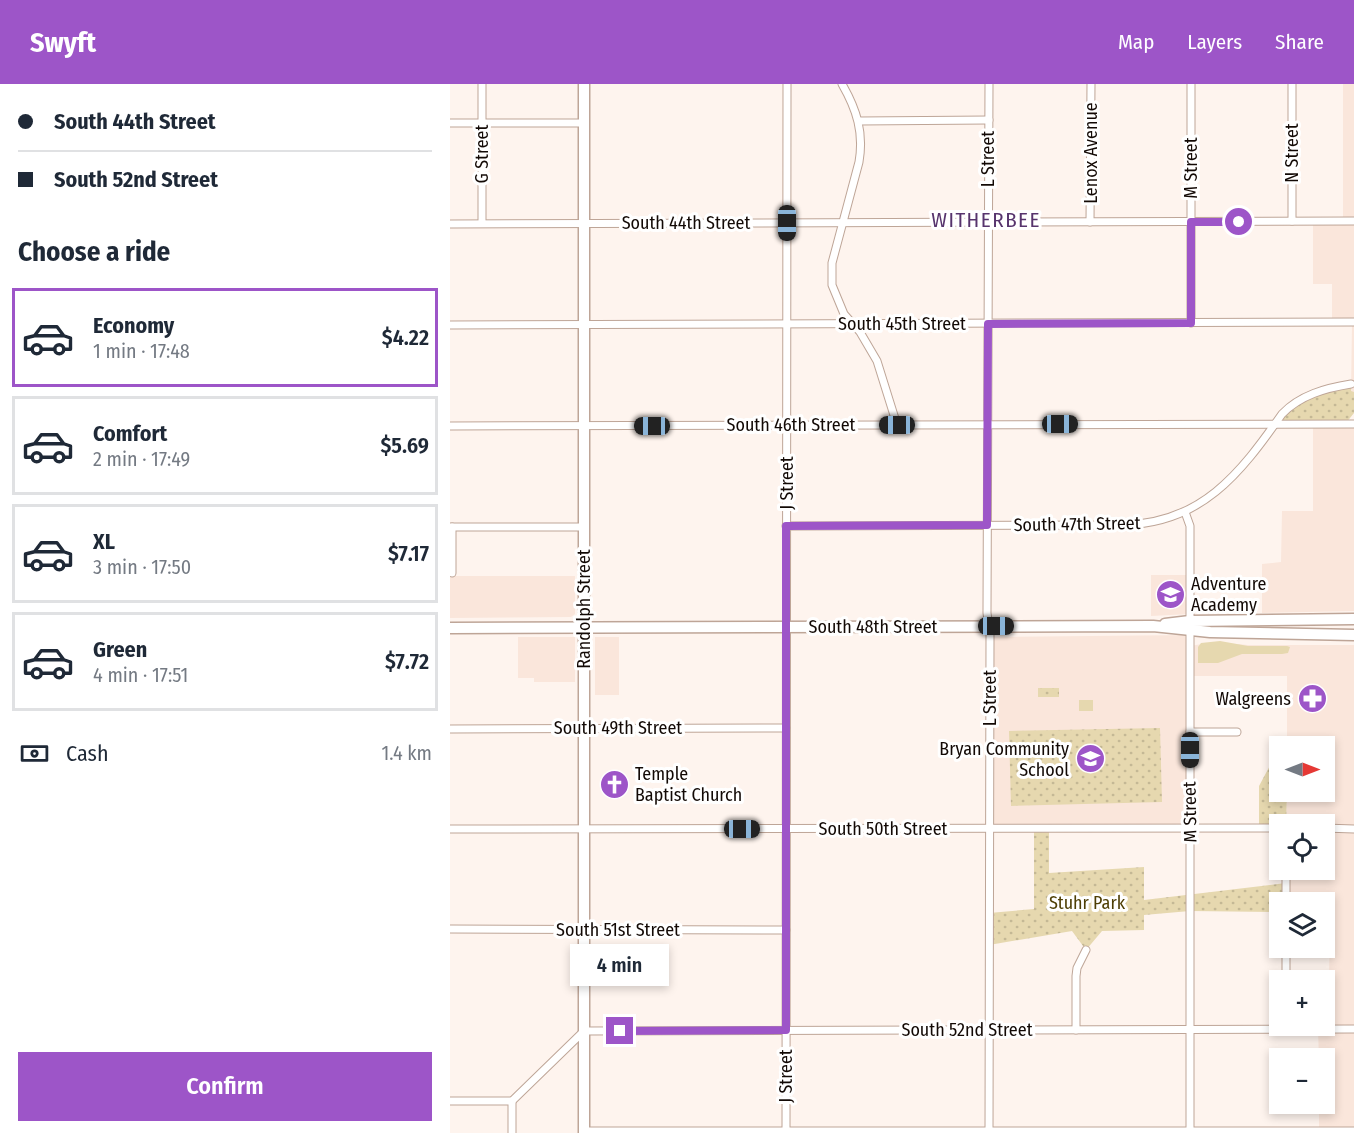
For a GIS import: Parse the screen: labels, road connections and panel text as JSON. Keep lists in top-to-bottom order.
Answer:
{
  "streets": {
    "main road": ["Randolph Street", "South 48th Street"],
    "street": [
      "Lenox Avenue",
      "N Street",
      "G Street",
      "L Street",
      "M Street",
      "South 44th Street",
      "South 45th Street",
      "South 46th Street",
      "J Street",
      "South 47th Street",
      "South 49th Street",
      "South 50th Street",
      "South 51st Street",
      "South 52nd Street"
    ]
  },
  "crossings": [
    ["Lenox Avenue", "South 44th Street"],
    ["N Street", "South 44th Street"],
    ["G Street", "South 44th Street"],
    ["L Street", "South 44th Street"],
    ["L Street", "South 45th Street"],
    ["L Street", "South 46th Street"],
    ["L Street", "South 47th Street"],
    ["L Street", "South 48th Street"],
    ["L Street", "South 50th Street"],
    ["L Street", "South 52nd Street"],
    ["M Street", "South 44th Street"],
    ["M Street", "South 45th Street"],
    ["M Street", "South 47th Street"],
    ["M Street", "South 48th Street"],
    ["M Street", "South 50th Street"],
    ["M Street", "South 52nd Street"],
    ["South 44th Street", "J Street"],
    ["South 44th Street", "Randolph Street"],
    ["South 45th Street", "J Street"],
    ["South 45th Street", "Randolph Street"],
    ["South 46th Street", "J Street"],
    ["South 46th Street", "Randolph Street"],
    ["J Street", "South 47th Street"],
    ["J Street", "South 48th Street"],
    ["J Street", "South 49th Street"],
    ["J Street", "South 50th Street"],
    ["J Street", "South 51st Street"],
    ["J Street", "South 52nd Street"],
    ["Randolph Street", "South 48th Street"],
    ["Randolph Street", "South 49th Street"],
    ["Randolph Street", "South 50th Street"],
    ["Randolph Street", "South 51st Street"],
    ["Randolph Street", "South 52nd Street"]
  ],
  "districts": ["WITHERBEE"],
  "parks": ["Stuhr Park"],
  "places": {
    "school or university": ["Adventure Academy", "Bryan Community School"],
    "pharmacy": ["Walgreens"],
    "church": ["Temple Baptist Church"]
  },
  "north": "right",
  "page": {
    "header": "Swyft",
    "nav": ["Map", "Layers", "Share"],
    "banner": ["South 44th Street", "South 52nd Street"],
    "heading": "Choose a ride",
    "list": [
      {
        "name": "Economy",
        "note": "1 min · 17:48",
        "value": "$4.22"
      },
      {
        "name": "Comfort",
        "note": "2 min · 17:49",
        "value": "$5.69"
      },
      {
        "name": "XL",
        "note": "3 min · 17:50",
        "value": "$7.17"
      },
      {
        "name": "Green",
        "note": "4 min · 17:51",
        "value": "$7.72"
      }
    ],
    "pay": ["Cash", "1.4 km"],
    "map_buttons": ["+", "−"],
    "bubble": "4 min",
    "buttons": "Confirm"
  }
}
